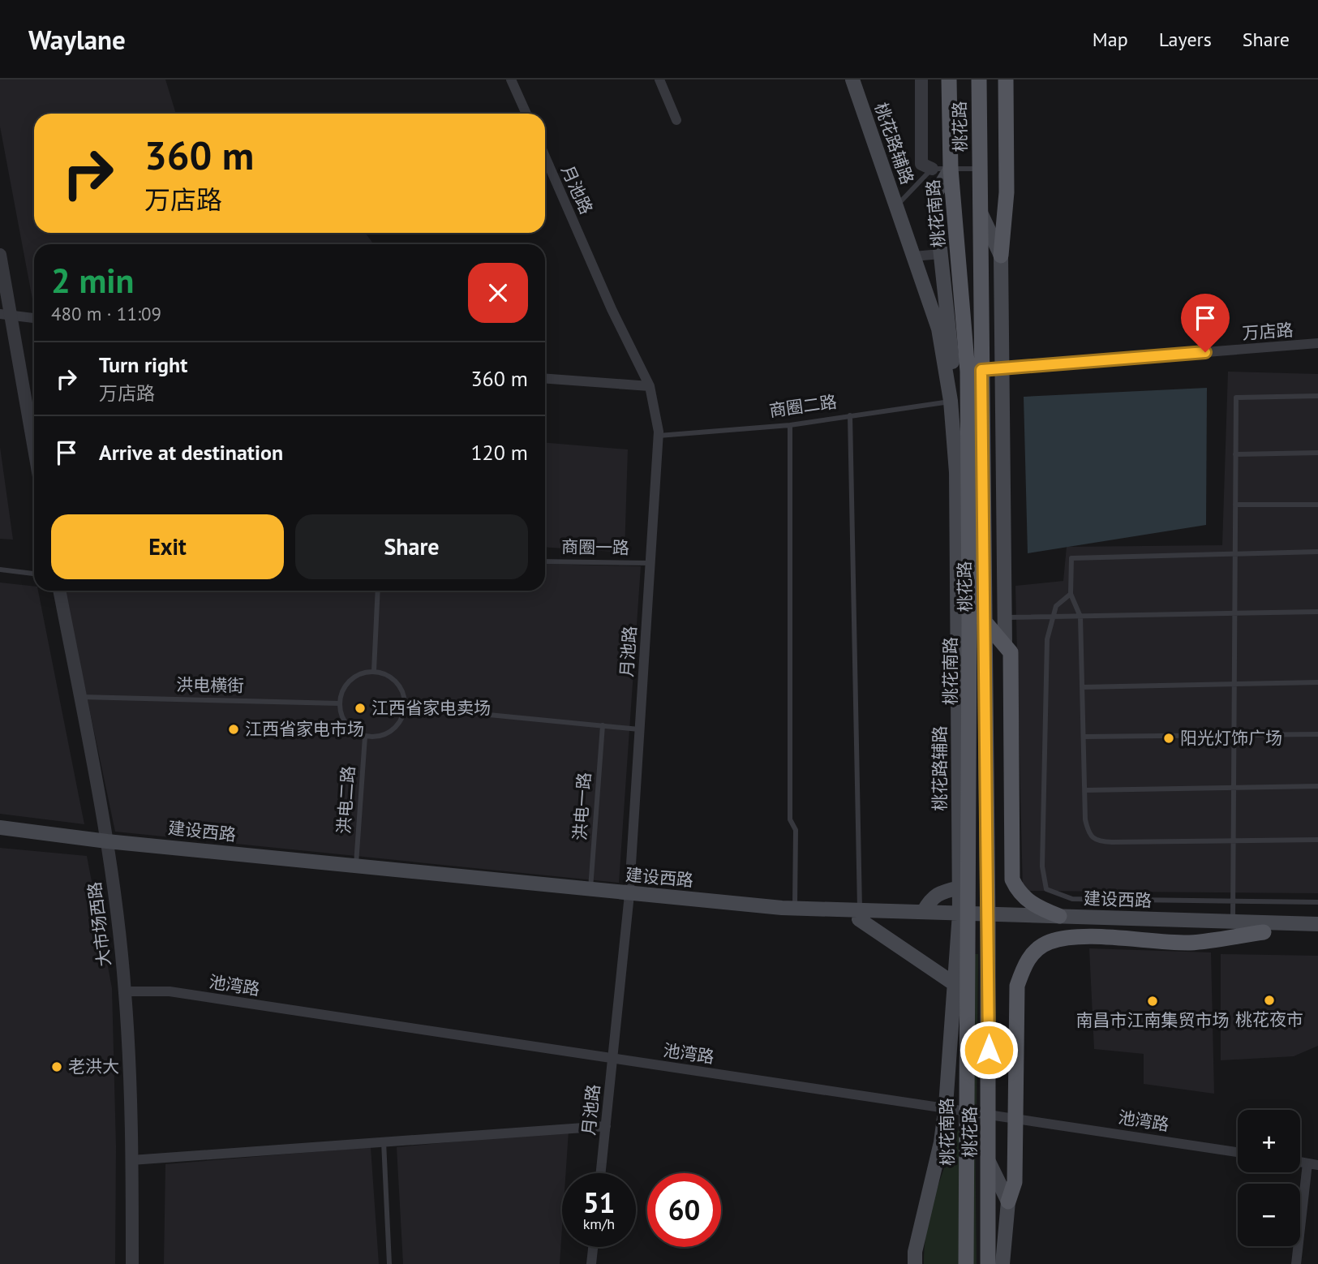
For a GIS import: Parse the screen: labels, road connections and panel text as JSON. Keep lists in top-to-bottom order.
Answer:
{
  "streets": {
    "main road": [
      "桃花路",
      "桃花路辅路",
      "桃花南路",
      "建设西路"
    ],
    "street": [
      "月池路",
      "万店路",
      "大市场西路",
      "池湾路"
    ],
    "lane": [
      "商圈二路",
      "商圈一路",
      "洪电横街",
      "洪电二路",
      "洪电一路"
    ]
  },
  "crossings": [
    ["桃花路", "桃花南路"],
    ["桃花路", "万店路"],
    ["桃花路", "建设西路"],
    ["桃花路", "池湾路"],
    ["桃花路辅路", "桃花南路"],
    ["桃花路辅路", "商圈二路"],
    ["桃花路辅路", "建设西路"],
    ["桃花路辅路", "池湾路"],
    ["月池路", "商圈二路"],
    ["月池路", "商圈一路"],
    ["月池路", "建设西路"],
    ["月池路", "池湾路"],
    ["桃花南路", "建设西路"],
    ["桃花南路", "池湾路"],
    ["洪电横街", "洪电二路"],
    ["洪电横街", "大市场西路"],
    ["洪电二路", "建设西路"],
    ["洪电一路", "建设西路"],
    ["建设西路", "大市场西路"],
    ["大市场西路", "池湾路"]
  ],
  "places": [
    "江西省家电卖场",
    "江西省家电市场",
    "阳光灯饰广场",
    "桃花夜市",
    "南昌市江南集贸市场",
    "老洪大"
  ],
  "page": {
    "header": "Waylane",
    "nav": ["Map", "Layers", "Share"],
    "turn": ["360 m", "万店路"],
    "heading": ["2 min", "480 m · 11:09"],
    "list": [
      {
        "name": "Turn right",
        "note": "万店路",
        "value": "360 m"
      },
      {
        "name": "Arrive at destination",
        "value": "120 m"
      }
    ],
    "buttons": ["Exit", "Share"],
    "map_buttons": ["+", "−"],
    "speed": "51 km/h",
    "limit": "60"
  }
}
